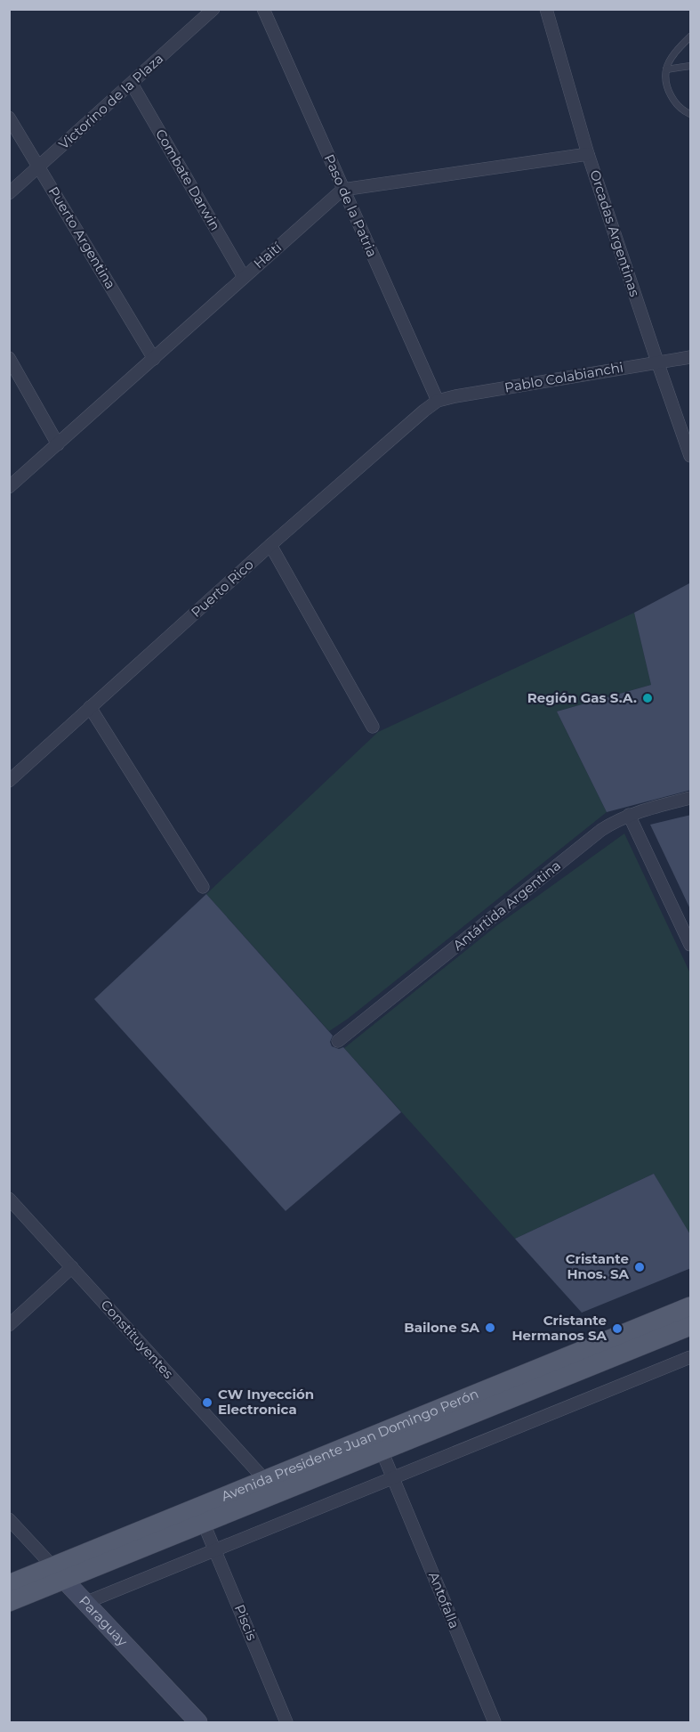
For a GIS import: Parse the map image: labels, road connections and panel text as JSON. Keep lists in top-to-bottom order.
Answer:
{
  "streets": {
    "main road": ["Avenida Presidente Juan Domingo Perón", "Paraguay"],
    "street": [
      "Victorino de la Plaza",
      "Combate Darwin",
      "Paso de la Patria",
      "Orcadas Argentinas",
      "Puerto Argentina",
      "Haití",
      "Pablo Colabianchi",
      "Puerto Rico",
      "Antártida Argentina",
      "Constituyentes",
      "Antofalla",
      "Piscis"
    ]
  },
  "crossings": [
    ["Victorino de la Plaza", "Combate Darwin"],
    ["Victorino de la Plaza", "Puerto Argentina"],
    ["Combate Darwin", "Haití"],
    ["Paso de la Patria", "Haití"],
    ["Paso de la Patria", "Pablo Colabianchi"],
    ["Paso de la Patria", "Puerto Rico"],
    ["Orcadas Argentinas", "Pablo Colabianchi"],
    ["Puerto Argentina", "Haití"],
    ["Pablo Colabianchi", "Puerto Rico"],
    ["Constituyentes", "Avenida Presidente Juan Domingo Perón"],
    ["Avenida Presidente Juan Domingo Perón", "Antofalla"],
    ["Avenida Presidente Juan Domingo Perón", "Paraguay"],
    ["Avenida Presidente Juan Domingo Perón", "Piscis"]
  ],
  "places": [
    "Región Gas S.A.",
    "Cristante Hnos. SA",
    "Bailone SA",
    "Cristante Hermanos SA",
    "CW Inyección Electronica"
  ]
}
